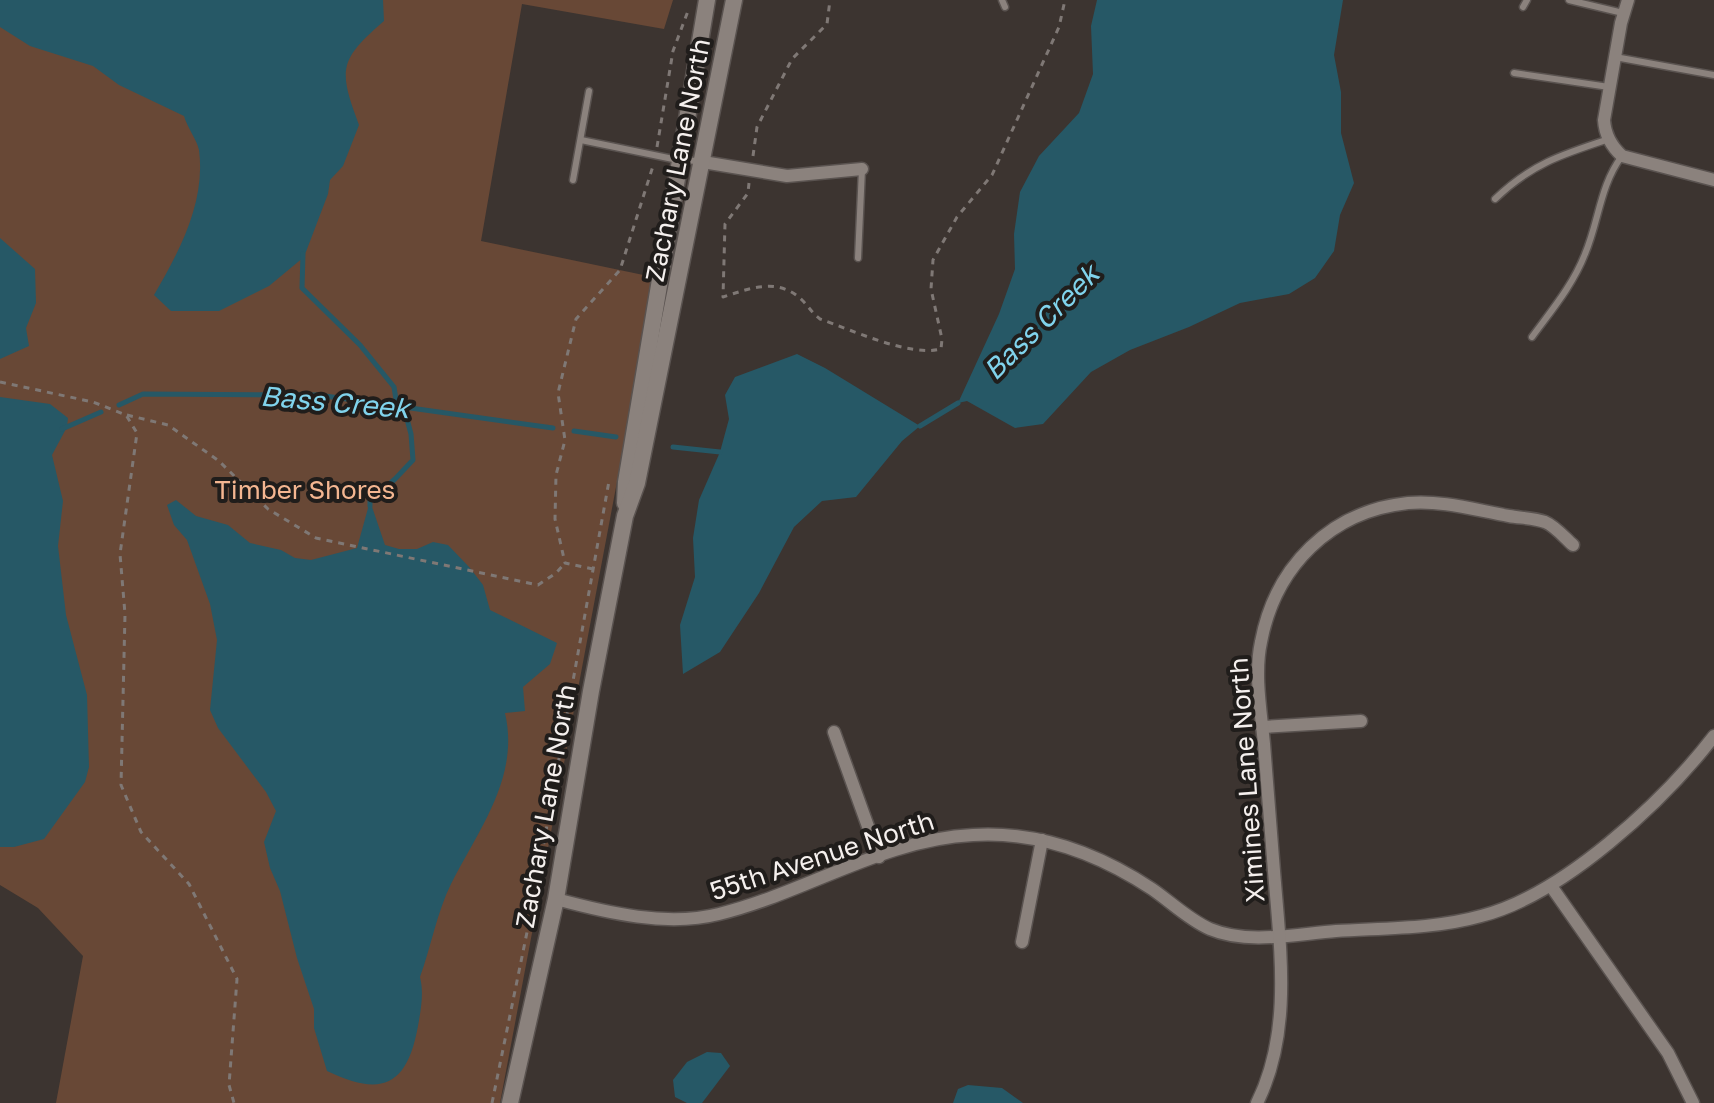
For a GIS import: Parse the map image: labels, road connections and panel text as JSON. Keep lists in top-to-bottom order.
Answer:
{
  "streets": {
    "street": ["Zachary Lane North", "Ximines Lane North", "55th Avenue North"]
  },
  "crossings": [
    ["Zachary Lane North", "55th Avenue North"],
    ["Ximines Lane North", "55th Avenue North"]
  ],
  "water": ["Bass Creek"],
  "parks": ["Timber Shores"]
}
